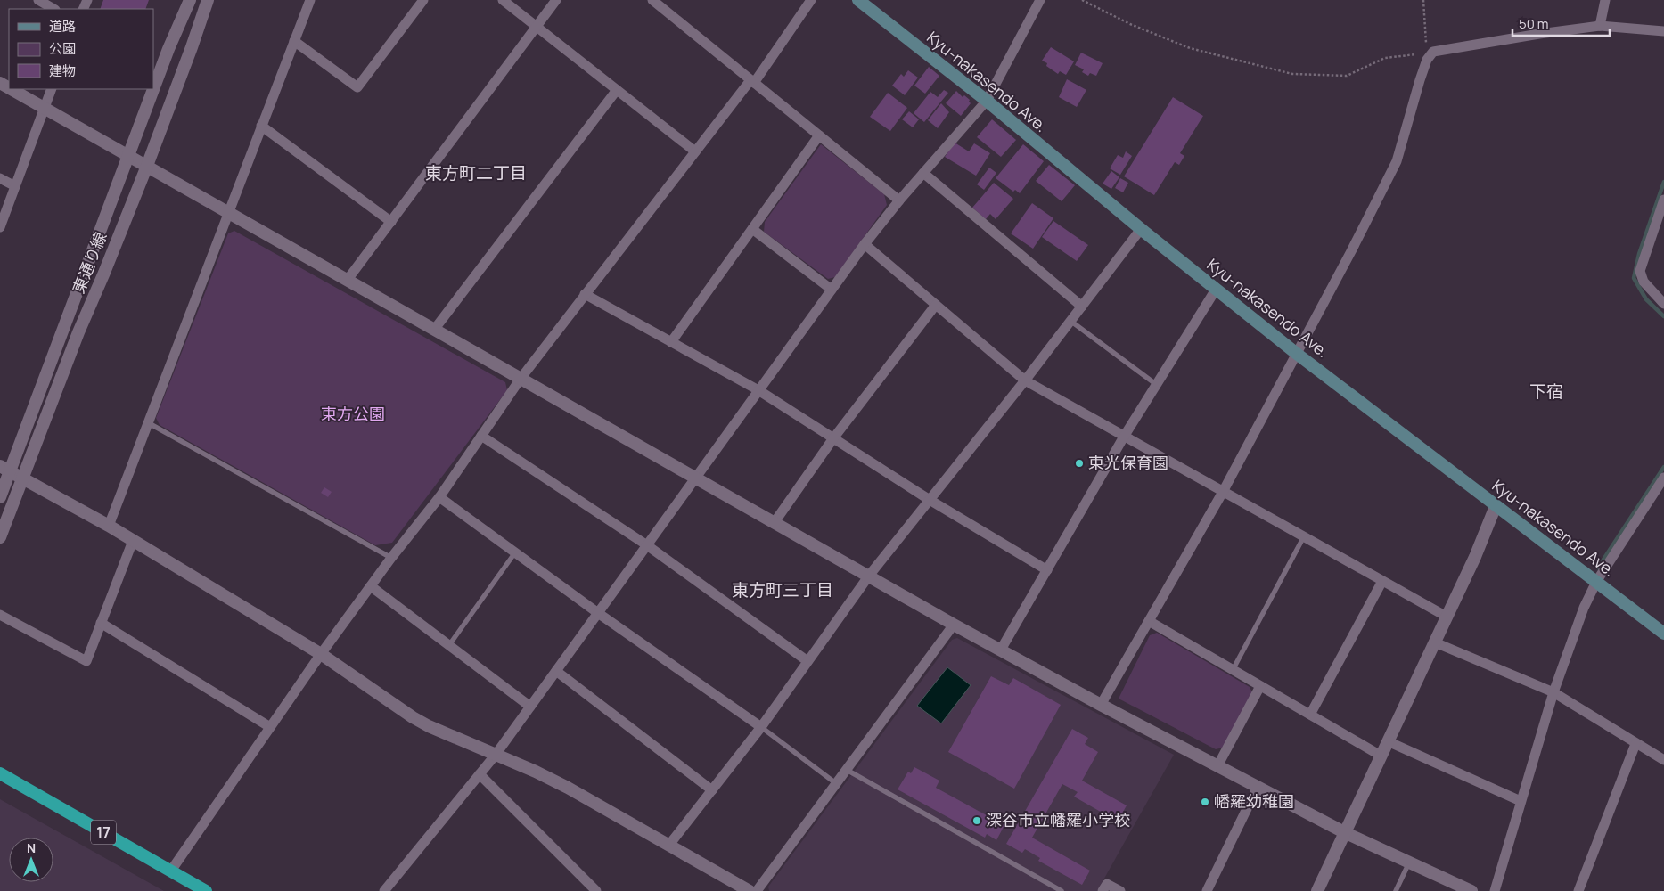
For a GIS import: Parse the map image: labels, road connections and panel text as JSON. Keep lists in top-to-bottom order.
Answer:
{
  "streets": {
    "highway": ["17"],
    "main road": ["Kyu-nakasendo Ave."],
    "street": ["東通り線"]
  },
  "districts": ["東方町二丁目", "下宿", "東方町三丁目"],
  "parks": ["東方公園"],
  "places": ["東光保育園", "幡羅幼稚園", "深谷市立幡羅小学校"],
  "legend": ["道路", "公園", "建物"],
  "scale_bar": "50 m",
  "north": "top"
}
